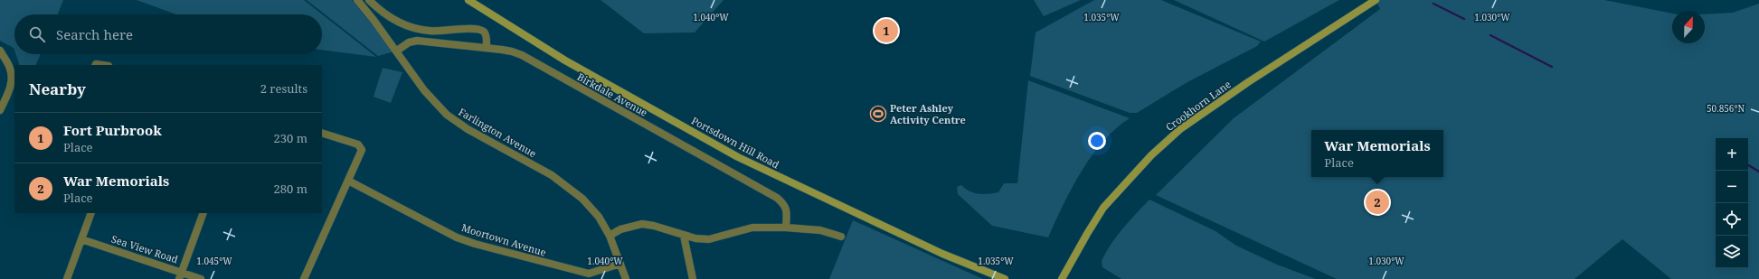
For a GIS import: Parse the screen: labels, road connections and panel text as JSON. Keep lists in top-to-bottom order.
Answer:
{
  "streets": {
    "main road": ["Crookhorn Lane", "Portsdown Hill Road"],
    "street": [
      "Birkdale Avenue",
      "Farlington Avenue",
      "Moortown Avenue",
      "Sea View Road"
    ]
  },
  "crossings": [
    ["Birkdale Avenue", "Farlington Avenue"],
    ["Farlington Avenue", "Moortown Avenue"]
  ],
  "places": {
    "sports": ["Peter Ashley Activity Centre"]
  },
  "north": "top",
  "page": {
    "search": "Search here",
    "pins": ["1", "2"],
    "heading": ["Nearby", "2 results"],
    "list": [
      {
        "mark": "1",
        "name": "Fort Purbrook",
        "note": "Place",
        "value": "230 m"
      },
      {
        "mark": "2",
        "name": "War Memorials",
        "note": "Place",
        "value": "280 m"
      }
    ],
    "popup": ["War Memorials", "Place"],
    "map_buttons": ["+", "−"]
  },
  "coordinates": [
    "1.040°W",
    "1.035°W",
    "1.030°W",
    "50.856°N",
    "1.045°W"
  ]
}
